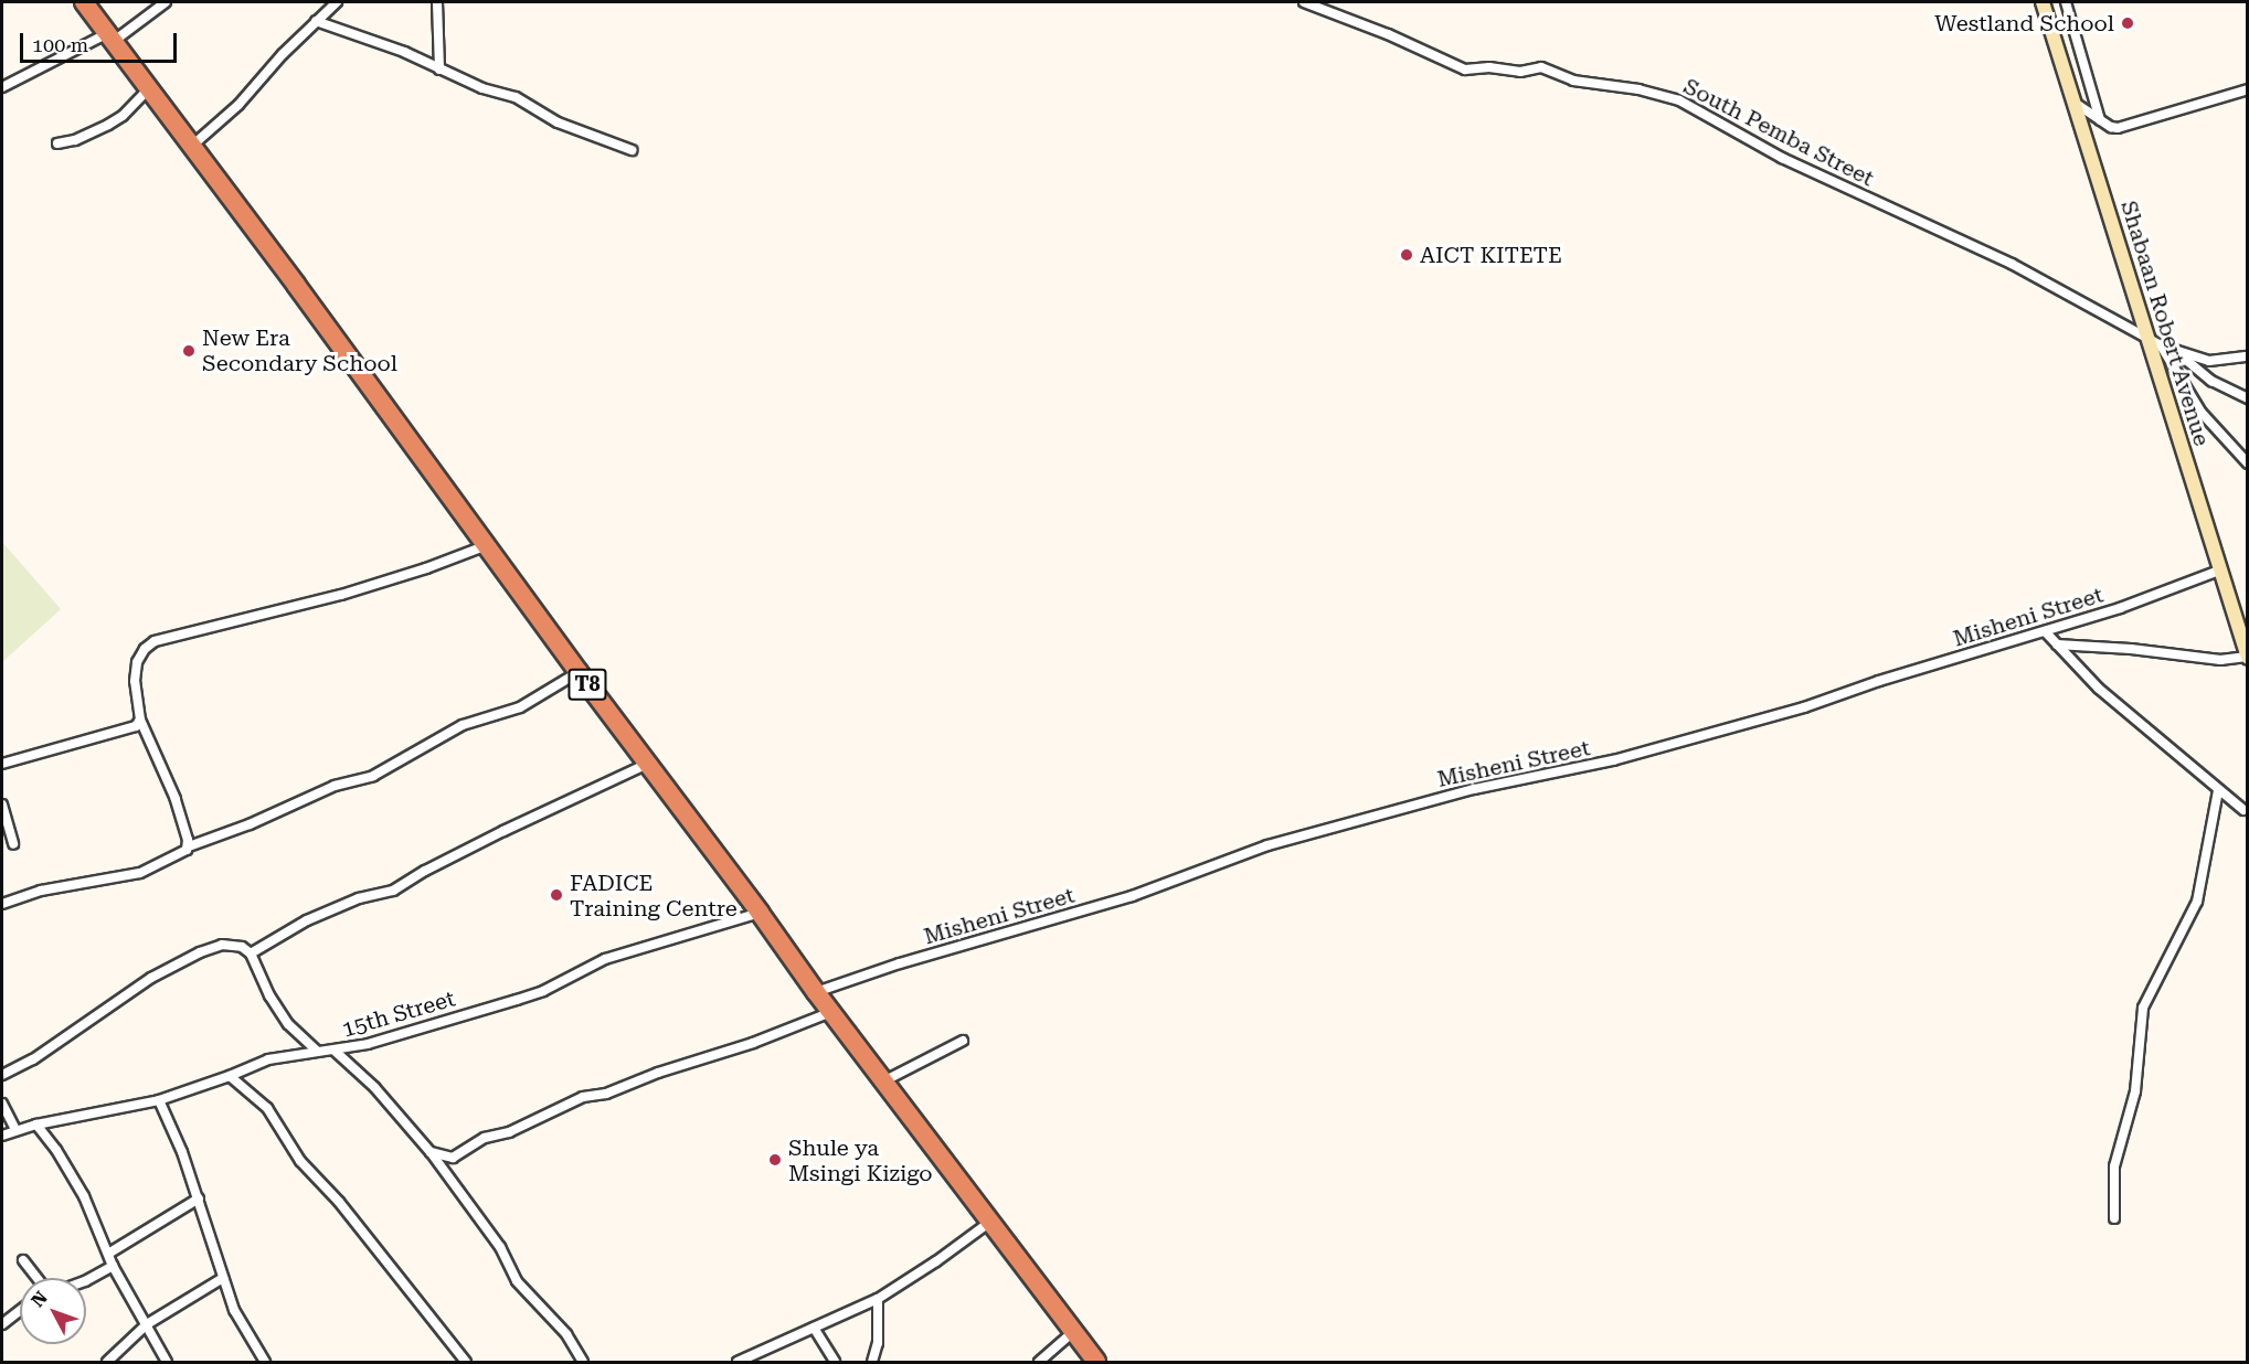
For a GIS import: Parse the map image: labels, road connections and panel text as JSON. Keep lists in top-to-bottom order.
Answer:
{
  "streets": {
    "highway": ["T8"],
    "street": [
      "South Pemba Street",
      "Shabaan Robert Avenue",
      "Misheni Street",
      "15th Street"
    ]
  },
  "crossings": [
    ["South Pemba Street", "Shabaan Robert Avenue"],
    ["Shabaan Robert Avenue", "Misheni Street"],
    ["Misheni Street", "T8"],
    ["T8", "15th Street"]
  ],
  "places": [
    "Westland School",
    "AICT KITETE",
    "New Era Secondary School",
    "FADICE Training Centre",
    "Shule ya Msingi Kizigo"
  ],
  "scale_bar": "100 m",
  "north": "top left"
}
